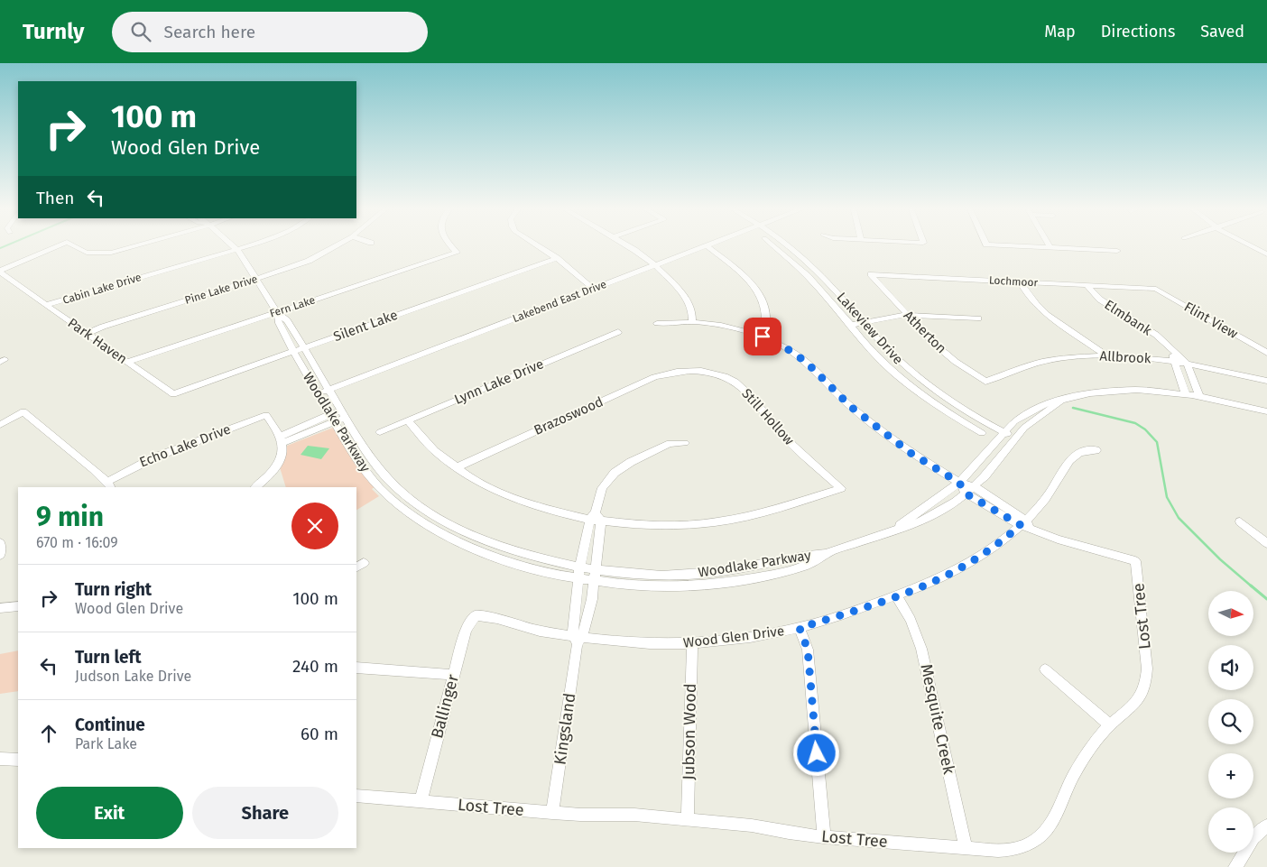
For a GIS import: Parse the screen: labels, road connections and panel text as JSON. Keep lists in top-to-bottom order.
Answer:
{
  "streets": {
    "street": [
      "Lochmoor",
      "Cabin Lake Drive",
      "Pine Lake Drive",
      "Lakebend East Drive",
      "Fern Lake",
      "Elmbank",
      "Flint View",
      "Silent Lake",
      "Lakeview Drive",
      "Atherton",
      "Park Haven",
      "Allbrook",
      "Lynn Lake Drive",
      "Brazoswood",
      "Still Hollow",
      "Woodlake Parkway",
      "Echo Lake Drive",
      "Lost Tree",
      "Wood Glen Drive",
      "Ballinger",
      "Mesquite Creek",
      "Kingsland",
      "Jubson Wood"
    ]
  },
  "crossings": [
    ["Lochmoor", "Elmbank"],
    ["Lochmoor", "Flint View"],
    ["Lochmoor", "Atherton"],
    ["Cabin Lake Drive", "Park Haven"],
    ["Cabin Lake Drive", "Woodlake Parkway"],
    ["Pine Lake Drive", "Park Haven"],
    ["Pine Lake Drive", "Woodlake Parkway"],
    ["Lakebend East Drive", "Woodlake Parkway"],
    ["Fern Lake", "Park Haven"],
    ["Fern Lake", "Woodlake Parkway"],
    ["Elmbank", "Allbrook"],
    ["Elmbank", "Woodlake Parkway"],
    ["Silent Lake", "Park Haven"],
    ["Silent Lake", "Woodlake Parkway"],
    ["Lakeview Drive", "Woodlake Parkway"],
    ["Atherton", "Allbrook"],
    ["Brazoswood", "Still Hollow"],
    ["Still Hollow", "Kingsland"],
    ["Woodlake Parkway", "Kingsland"],
    ["Lost Tree", "Wood Glen Drive"],
    ["Lost Tree", "Ballinger"],
    ["Lost Tree", "Mesquite Creek"],
    ["Lost Tree", "Kingsland"],
    ["Lost Tree", "Jubson Wood"],
    ["Wood Glen Drive", "Ballinger"],
    ["Wood Glen Drive", "Mesquite Creek"],
    ["Wood Glen Drive", "Kingsland"],
    ["Wood Glen Drive", "Jubson Wood"]
  ],
  "north": "right",
  "page": {
    "header": "Turnly",
    "search": "Search here",
    "nav": ["Map", "Directions", "Saved"],
    "turn": ["100 m", "Wood Glen Drive"],
    "then": "Then",
    "heading": ["9 min", "670 m · 16:09"],
    "list": [
      {
        "name": "Turn right",
        "note": "Wood Glen Drive",
        "value": "100 m"
      },
      {
        "name": "Turn left",
        "note": "Judson Lake Drive",
        "value": "240 m"
      },
      {
        "name": "Continue",
        "note": "Park Lake",
        "value": "60 m"
      }
    ],
    "map_buttons": ["+", "−"],
    "buttons": ["Exit", "Share"]
  }
}
